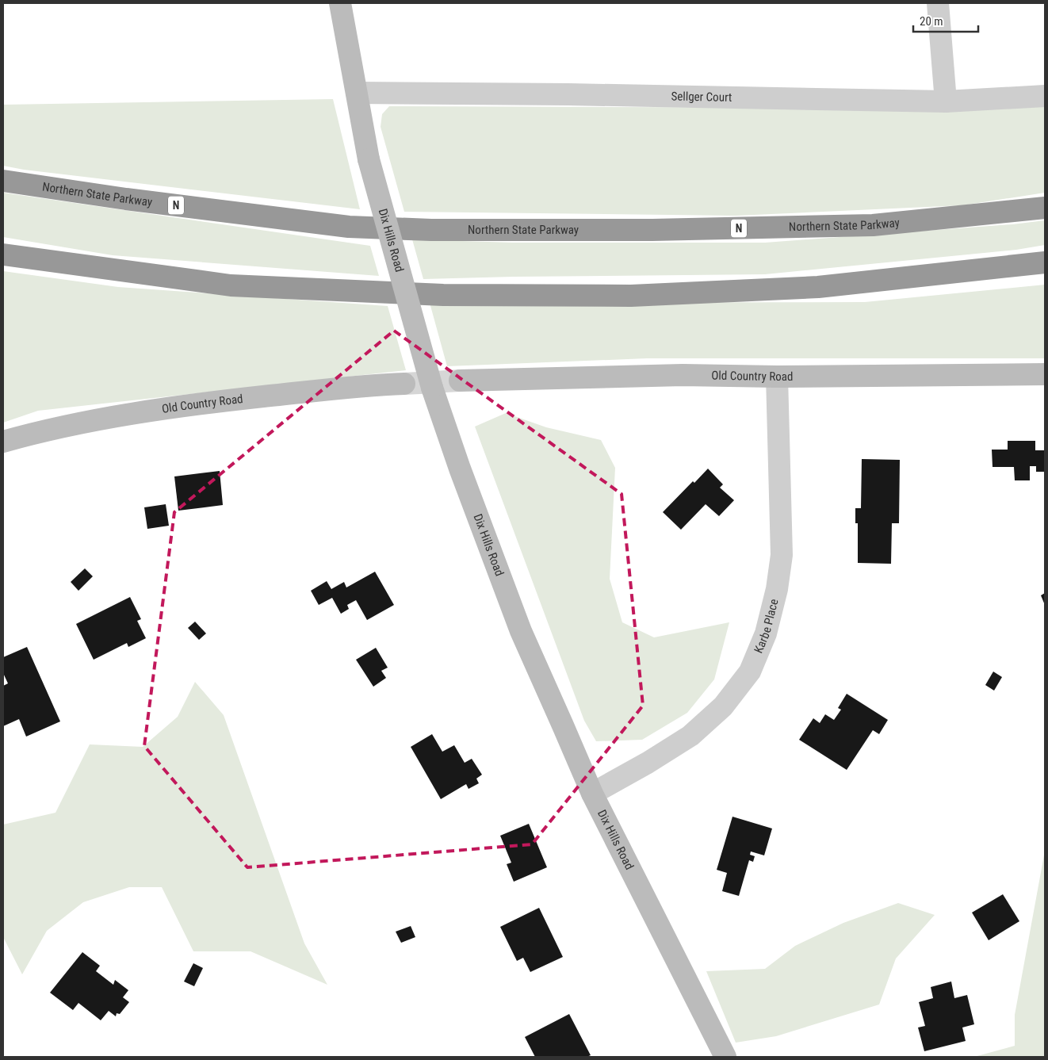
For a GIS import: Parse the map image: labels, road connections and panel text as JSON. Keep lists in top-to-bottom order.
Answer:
{
  "streets": {
    "highway": ["Northern State Parkway", "N"],
    "street": [
      "Sellger Court",
      "Dix Hills Road",
      "Old Country Road",
      "Karbe Place"
    ]
  },
  "crossings": [
    ["Sellger Court", "Dix Hills Road"],
    ["Dix Hills Road", "Karbe Place"],
    ["Old Country Road", "Karbe Place"]
  ],
  "scale_bar": "20 m"
}
